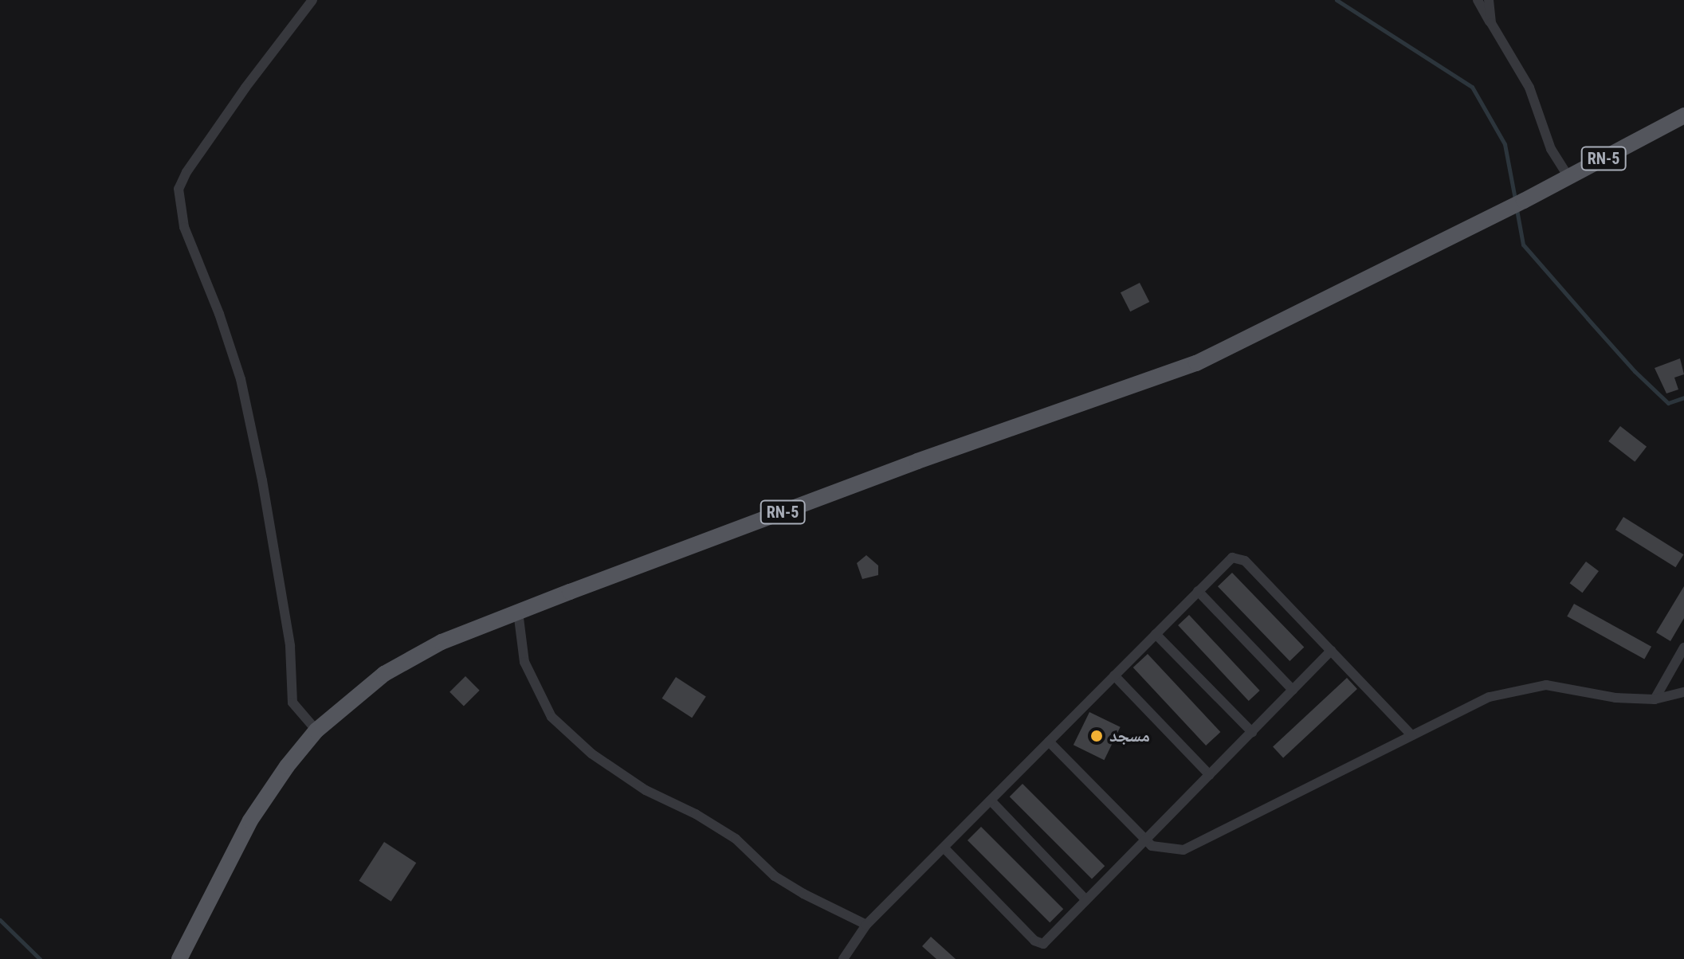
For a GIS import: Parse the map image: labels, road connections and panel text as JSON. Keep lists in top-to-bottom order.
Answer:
{
  "streets": {
    "main road": ["RN-5"]
  },
  "places": ["مسجد"]
}
